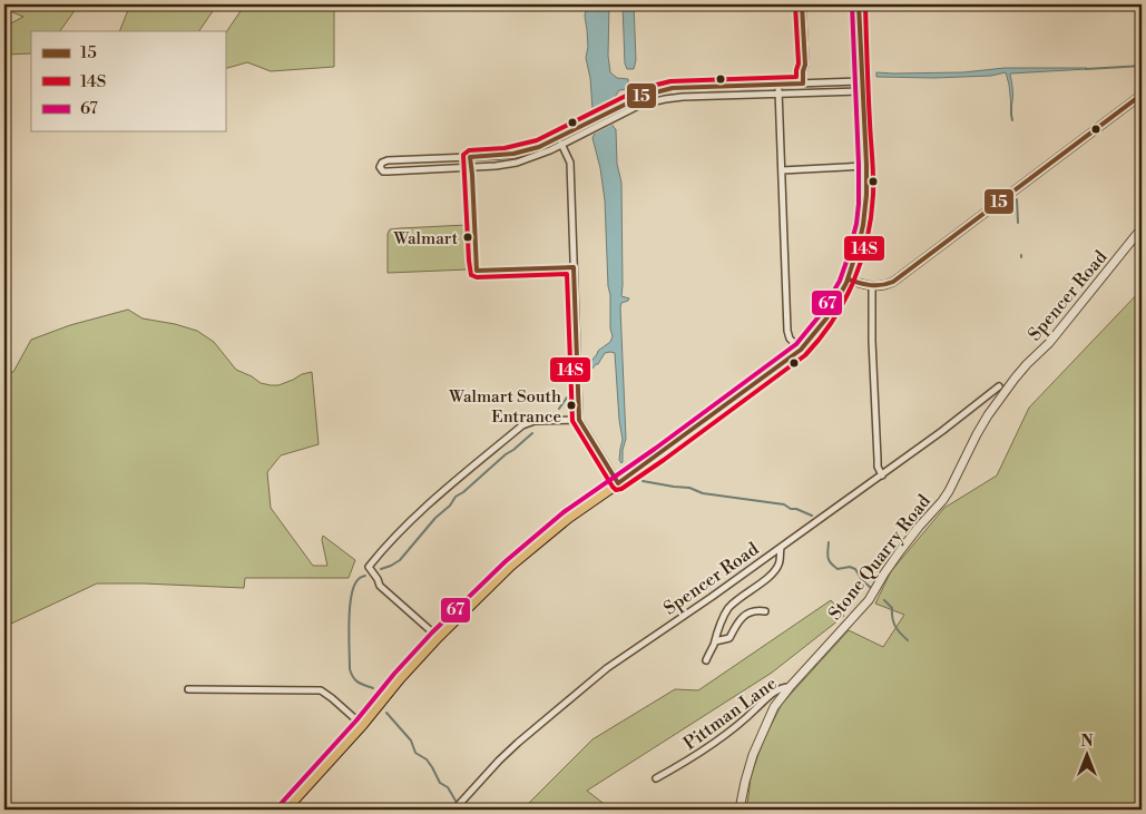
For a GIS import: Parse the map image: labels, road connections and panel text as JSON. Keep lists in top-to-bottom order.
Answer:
{
  "streets": {
    "street": ["Spencer Road", "Stone Quarry Road", "Pittman Lane"]
  },
  "crossings": [
    ["Spencer Road", "Stone Quarry Road"],
    ["Stone Quarry Road", "Pittman Lane"]
  ],
  "places": ["Walmart", "Walmart South Entrance"],
  "lines": ["transit line 15", "transit line 14S", "transit line 67"],
  "legend": ["15", "14S", "67"],
  "north": "top"
}
